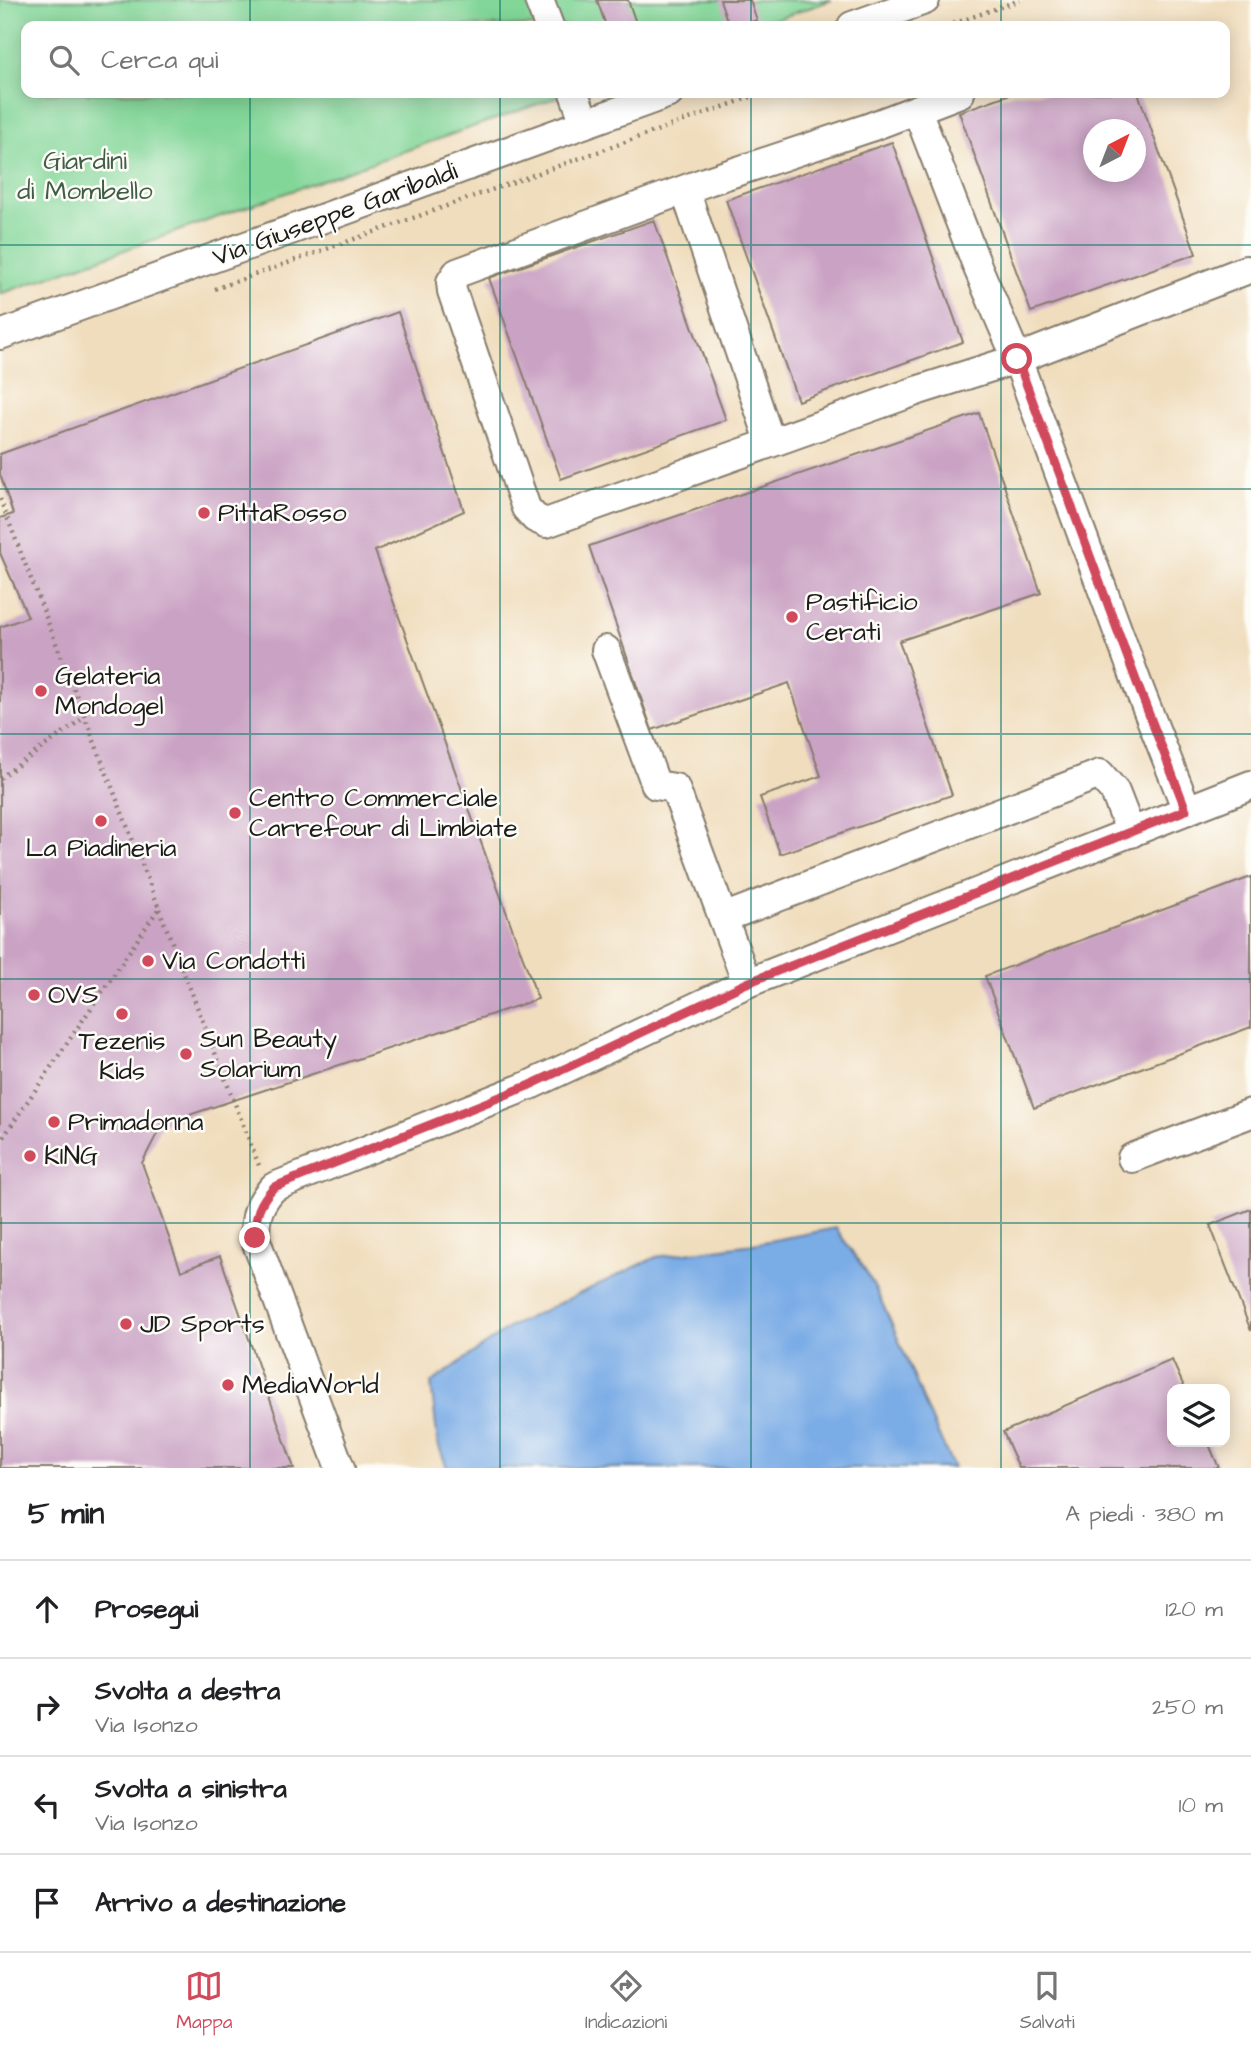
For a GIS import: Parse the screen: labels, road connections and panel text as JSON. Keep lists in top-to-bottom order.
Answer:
{
  "streets": {
    "street": ["Via Giuseppe Garibaldi"]
  },
  "parks": ["Giardini di Mombello"],
  "places": [
    "PittaRosso",
    "Pastificio Cerati",
    "Gelateria Mondogel",
    "Centro Commerciale Carrefour di Limbiate",
    "La Piadineria",
    "Via Condotti",
    "OVS",
    "Tezenis Kids",
    "Sun Beauty Solarium",
    "Primadonna",
    "KING",
    "JD Sports",
    "MediaWorld"
  ],
  "north": "top right",
  "page": {
    "search": "Cerca qui",
    "heading": ["5 min", "A piedi · 380 m"],
    "list": [
      ["Prosegui", "120 m"],
      ["Svolta a destra", "Via Isonzo", "250 m"],
      ["Svolta a sinistra", "Via Isonzo", "10 m"],
      "Arrivo a destinazione"
    ],
    "nav": ["Mappa", "Indicazioni", "Salvati"]
  }
}
